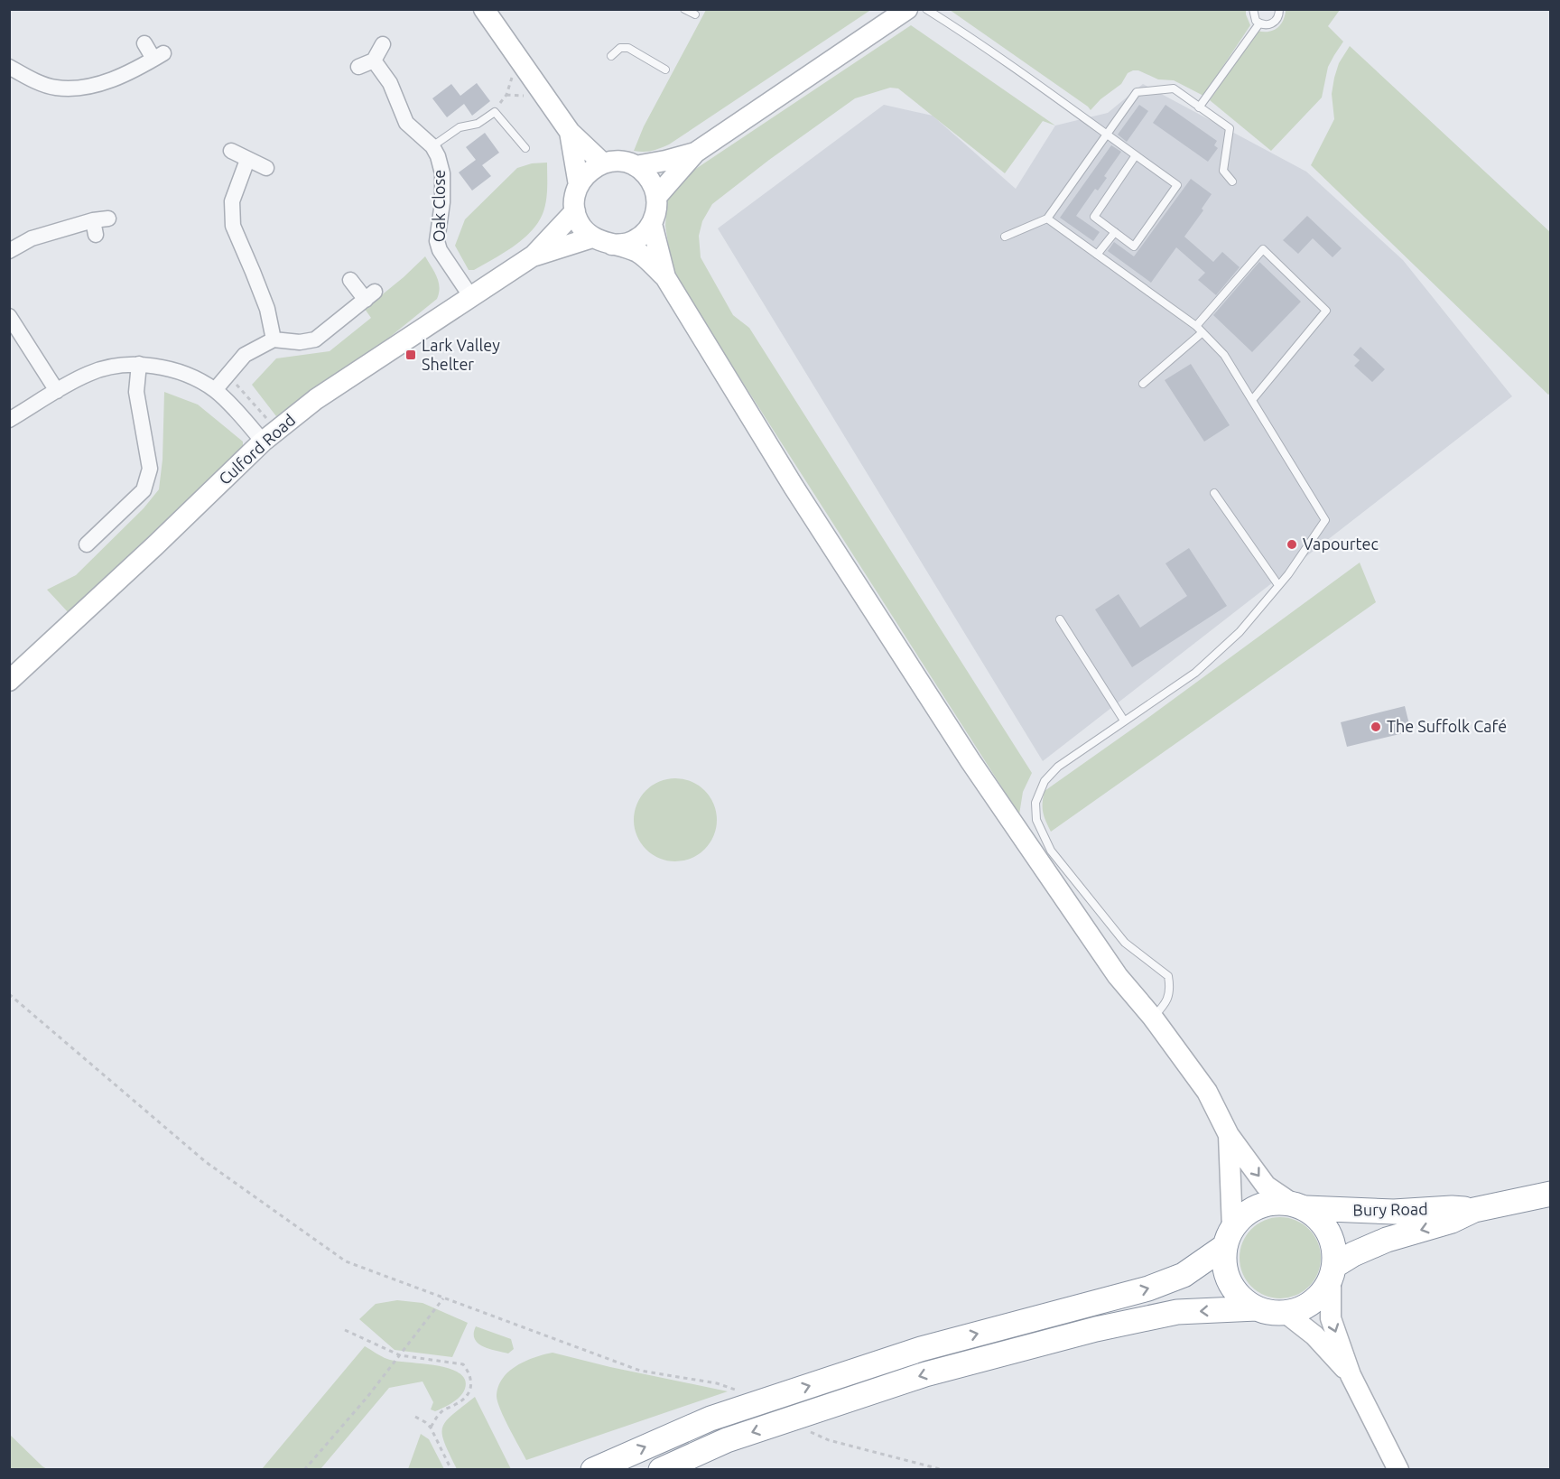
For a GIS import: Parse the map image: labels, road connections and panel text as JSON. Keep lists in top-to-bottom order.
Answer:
{
  "streets": {
    "highway": ["Bury Road"],
    "main road": ["Culford Road"],
    "street": ["Oak Close"]
  },
  "crossings": [
    ["Oak Close", "Culford Road"]
  ],
  "places": {
    "transit": ["Lark Valley Shelter"],
    "other": ["Vapourtec", "The Suffolk Café"]
  }
}
